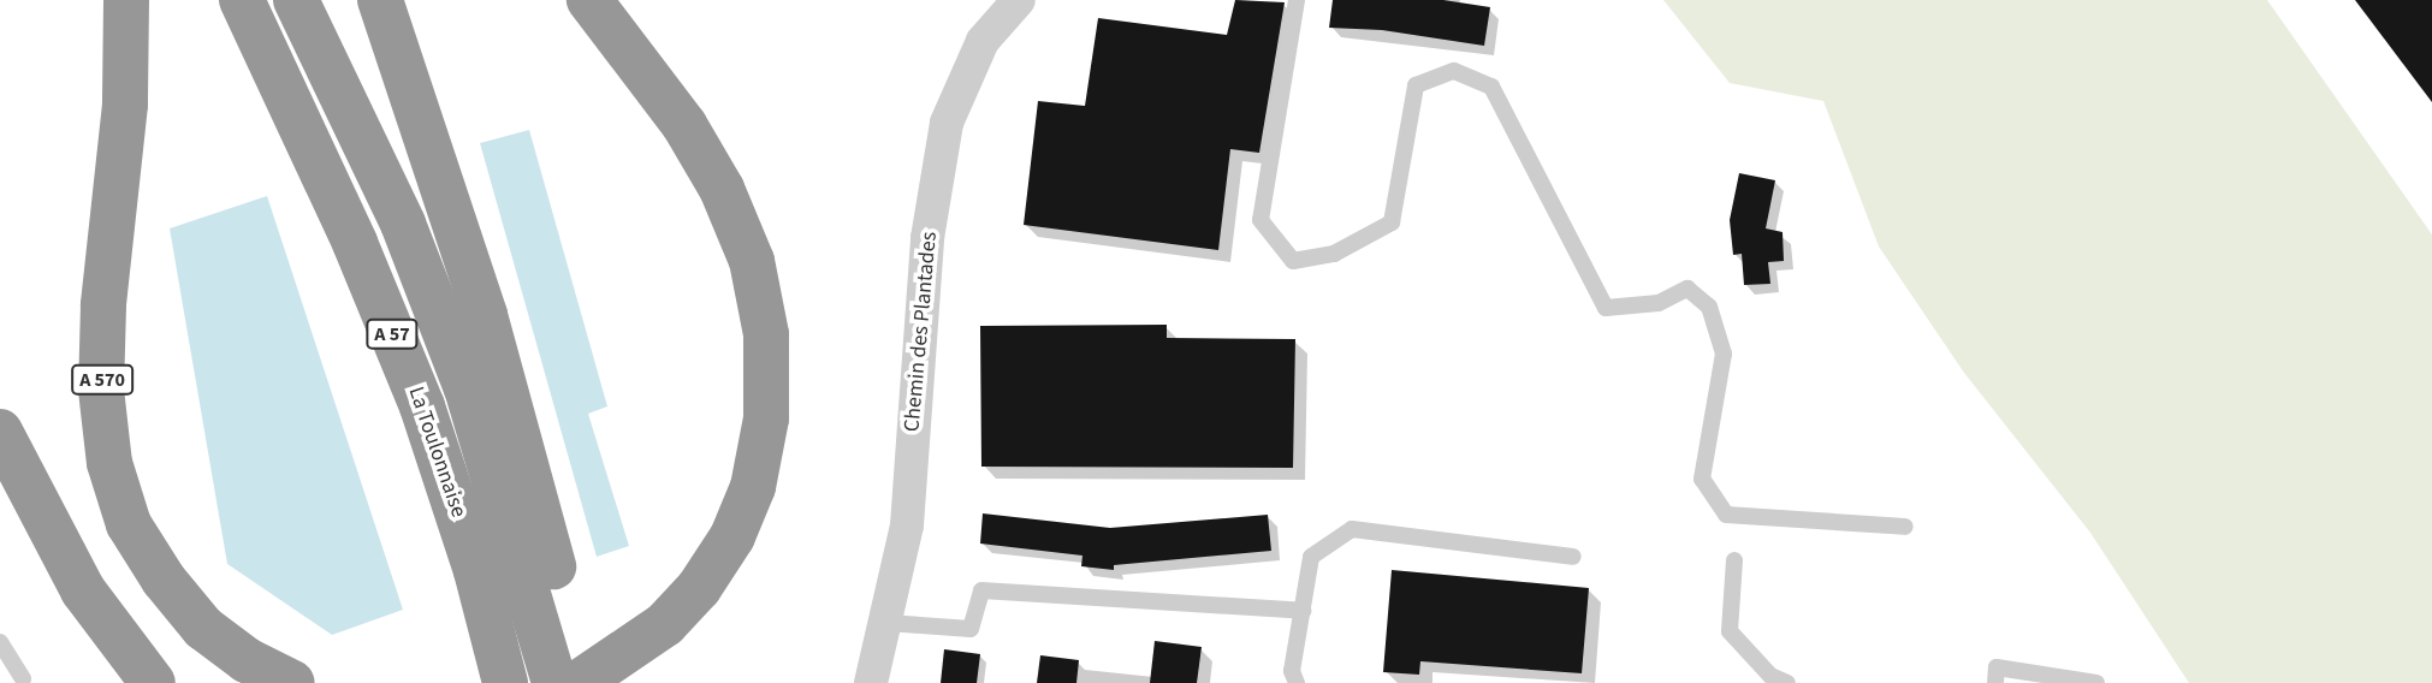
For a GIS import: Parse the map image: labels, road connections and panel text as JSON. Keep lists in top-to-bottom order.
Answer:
{
  "streets": {
    "highway": ["A 57", "A 570", "La Toulonnaise"],
    "street": ["Chemin des Plantades"]
  }
}
